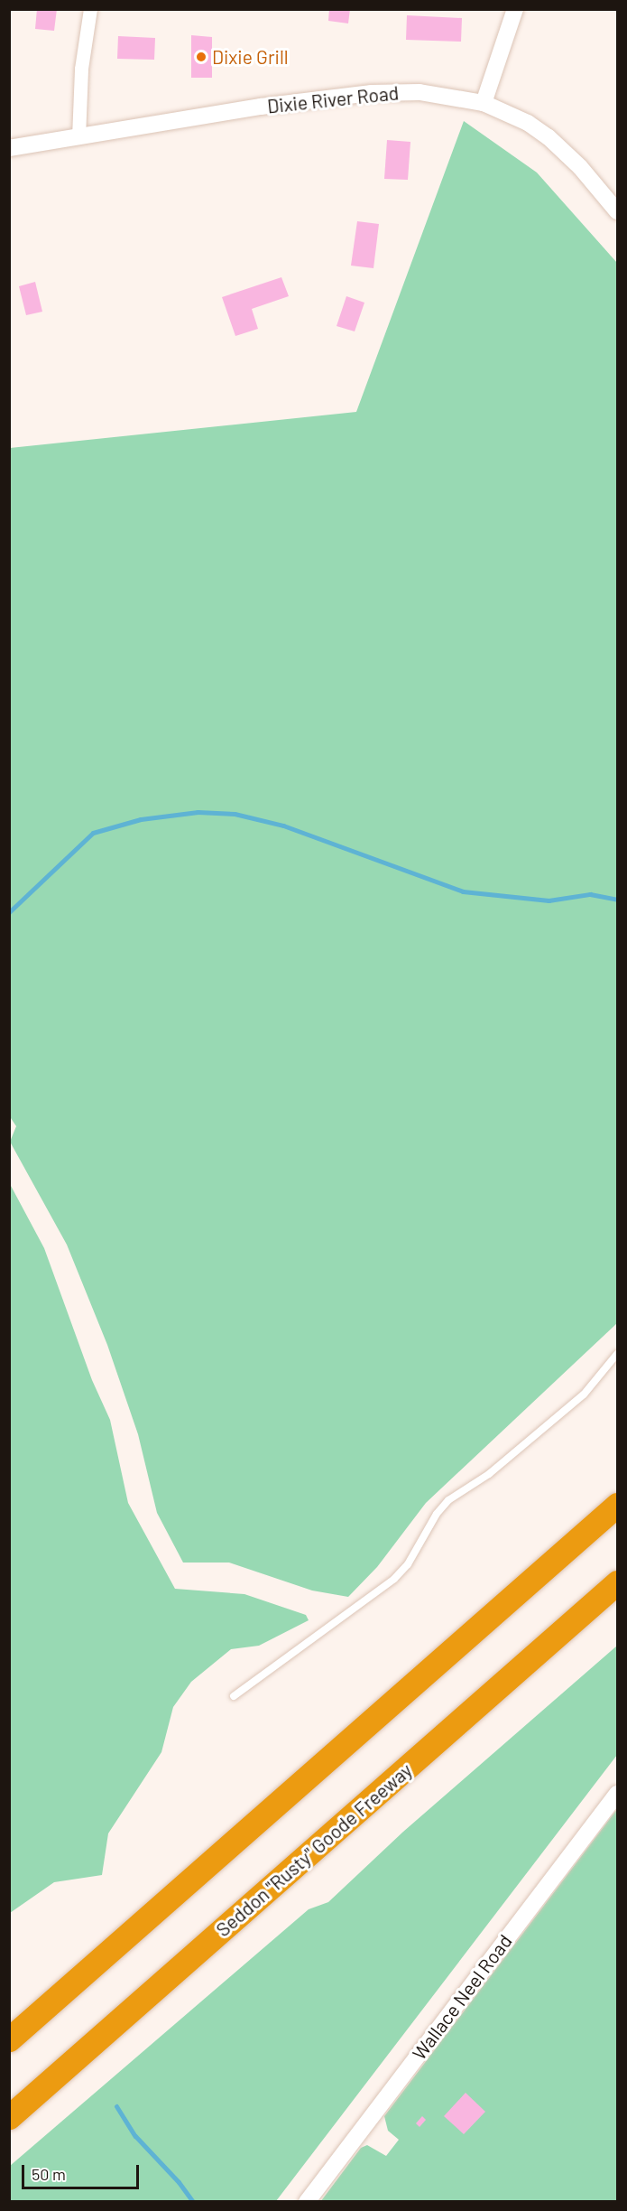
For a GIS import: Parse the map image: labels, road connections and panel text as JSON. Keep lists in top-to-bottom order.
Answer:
{
  "streets": {
    "highway": ["Seddon \"Rusty\" Goode Freeway"],
    "street": ["Dixie River Road", "Wallace Neel Road"]
  },
  "places": ["Dixie Grill"],
  "scale_bar": "50 m"
}
